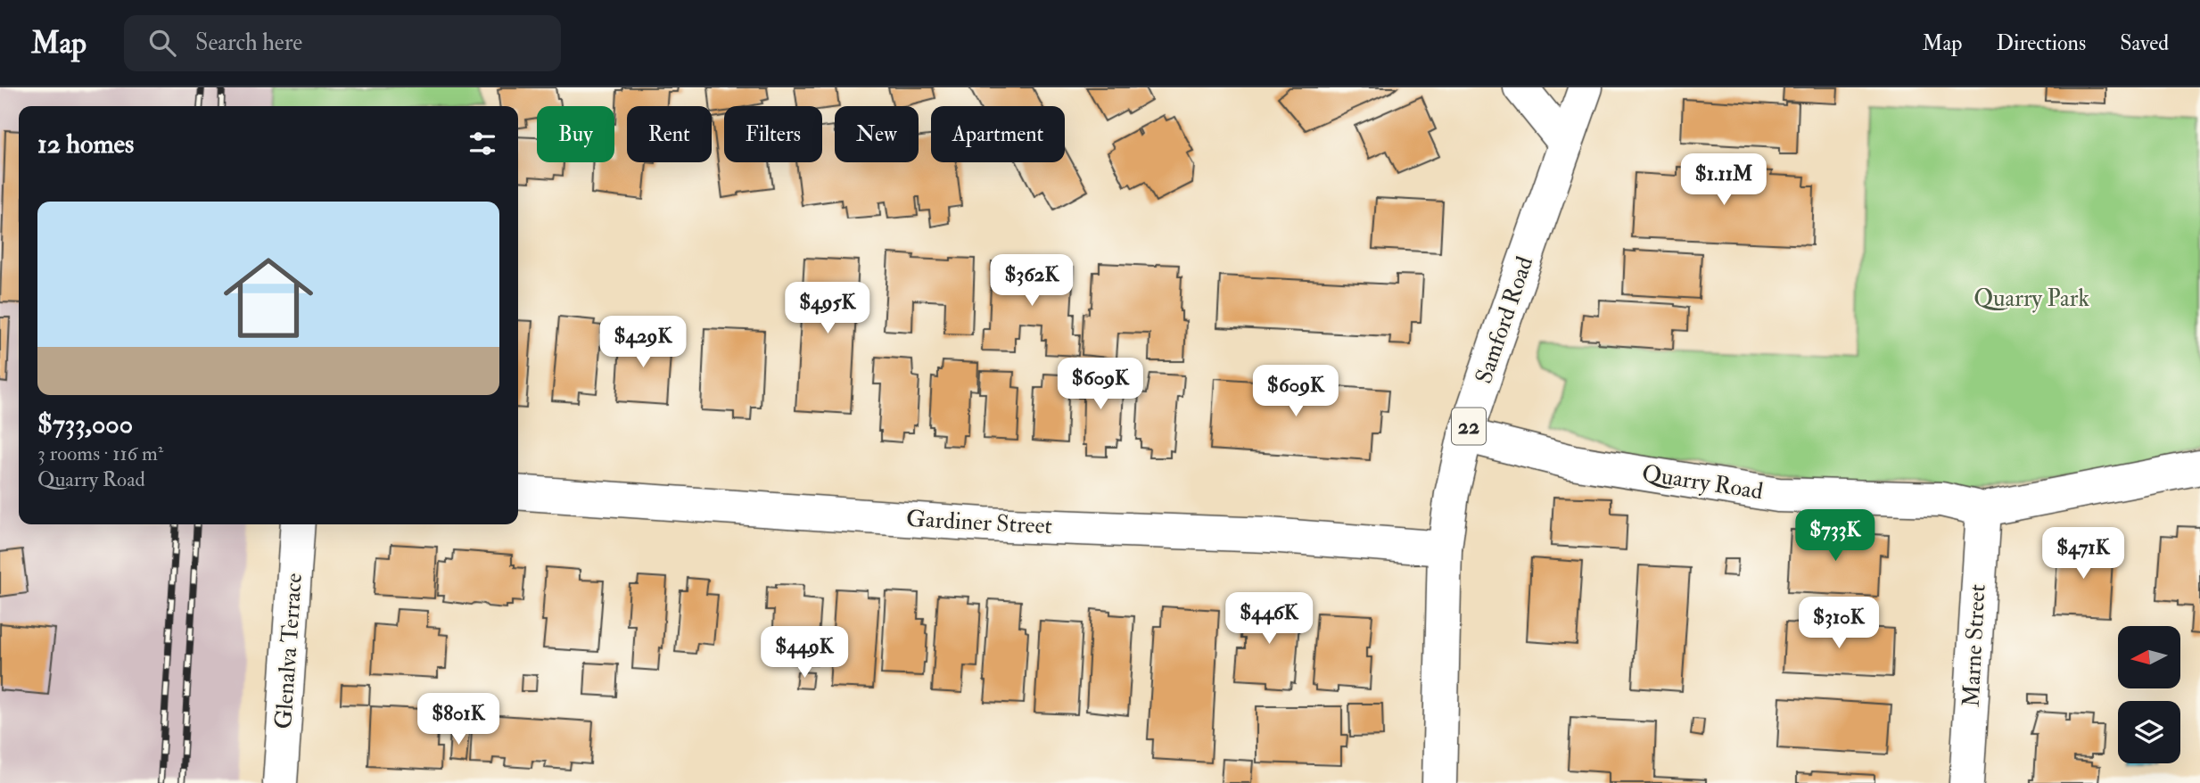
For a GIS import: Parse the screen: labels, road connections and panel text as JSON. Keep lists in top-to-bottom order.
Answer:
{
  "streets": {
    "street": [
      "Samford Road",
      "22",
      "Quarry Road",
      "Gardiner Street",
      "Marne Street",
      "Glenalva Terrace"
    ]
  },
  "crossings": [
    ["Samford Road", "Quarry Road"],
    ["Samford Road", "Gardiner Street"],
    ["Quarry Road", "Marne Street"]
  ],
  "parks": ["Quarry Park"],
  "north": "left",
  "page": {
    "header": "Map",
    "search": "Search here",
    "nav": ["Map", "Directions", "Saved"],
    "chip": [
      "Buy",
      "Rent",
      "Filters",
      "New",
      "Apartment"
    ],
    "heading": "12 homes",
    "price": [
      "$1.11M",
      "$362K",
      "$495K",
      "$429K",
      "$609K",
      "$609K",
      "$733K",
      "$471K",
      "$446K",
      "$310K",
      "$449K",
      "$801K"
    ],
    "list": [
      {
        "name": "$733,000",
        "note": "3 rooms · 116 m² · Quarry Road"
      }
    ]
  }
}
